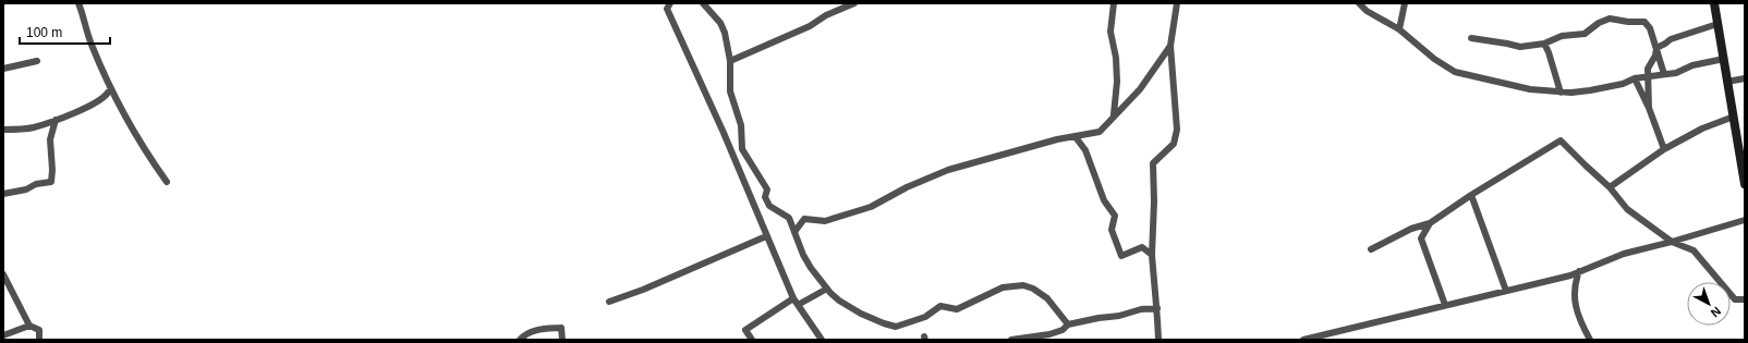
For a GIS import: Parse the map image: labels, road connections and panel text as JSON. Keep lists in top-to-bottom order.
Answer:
{
  "scale_bar": "100 m",
  "north": "bottom right"
}
